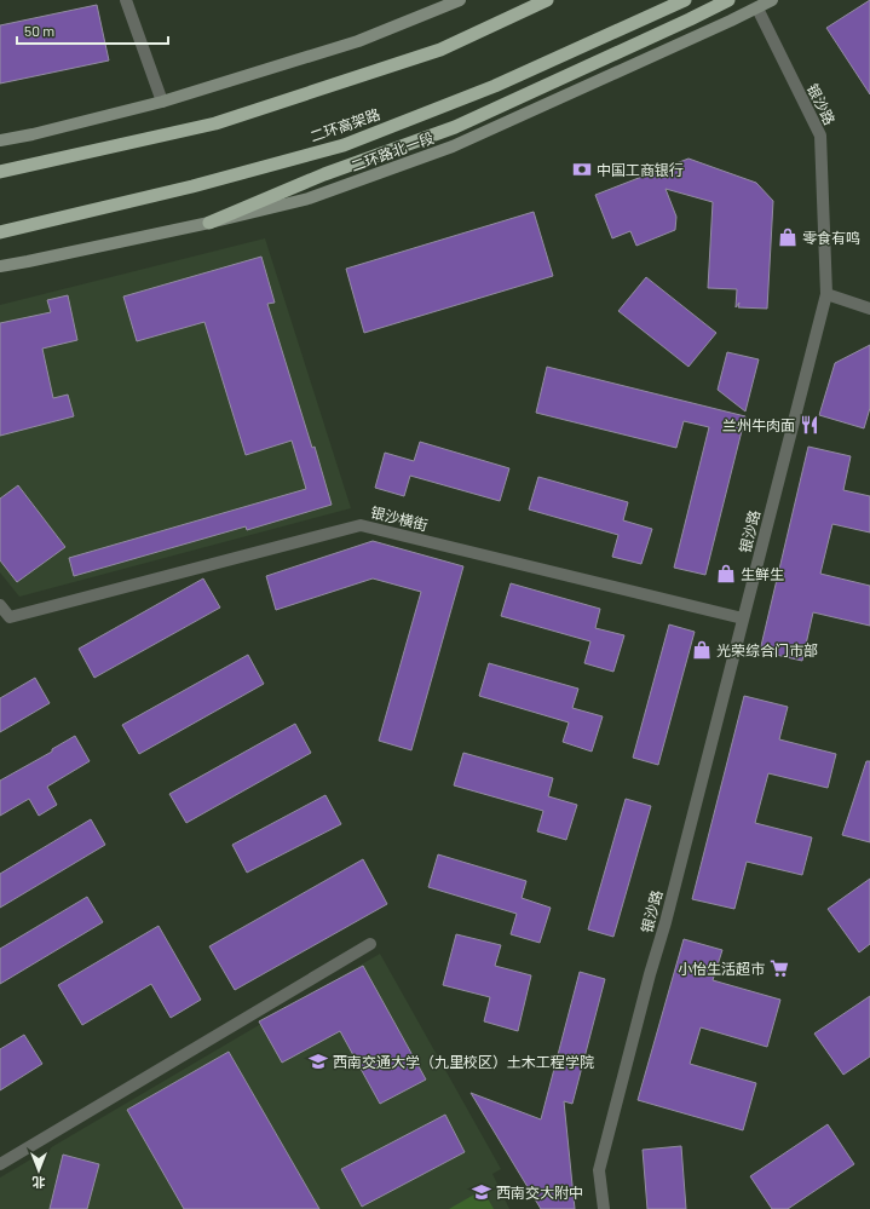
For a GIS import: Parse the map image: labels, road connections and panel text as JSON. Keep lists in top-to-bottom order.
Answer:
{
  "streets": {
    "highway": ["二环高架路"],
    "main road": ["二环路北一段"],
    "street": ["银沙路", "银沙横街"]
  },
  "crossings": [
    ["银沙路", "二环路北一段"],
    ["银沙路", "银沙横街"]
  ],
  "places": {
    "bank": ["中国工商银行"],
    "shop": ["零食有鸣", "生鲜生", "光荣综合门市部"],
    "restaurant": ["兰州牛肉面"],
    "supermarket": ["小怡生活超市"],
    "school or university": ["西南交通大学（九里校区）土木工程学院", "西南交大附中"]
  },
  "scale_bar": "50 m",
  "north": "bottom"
}
